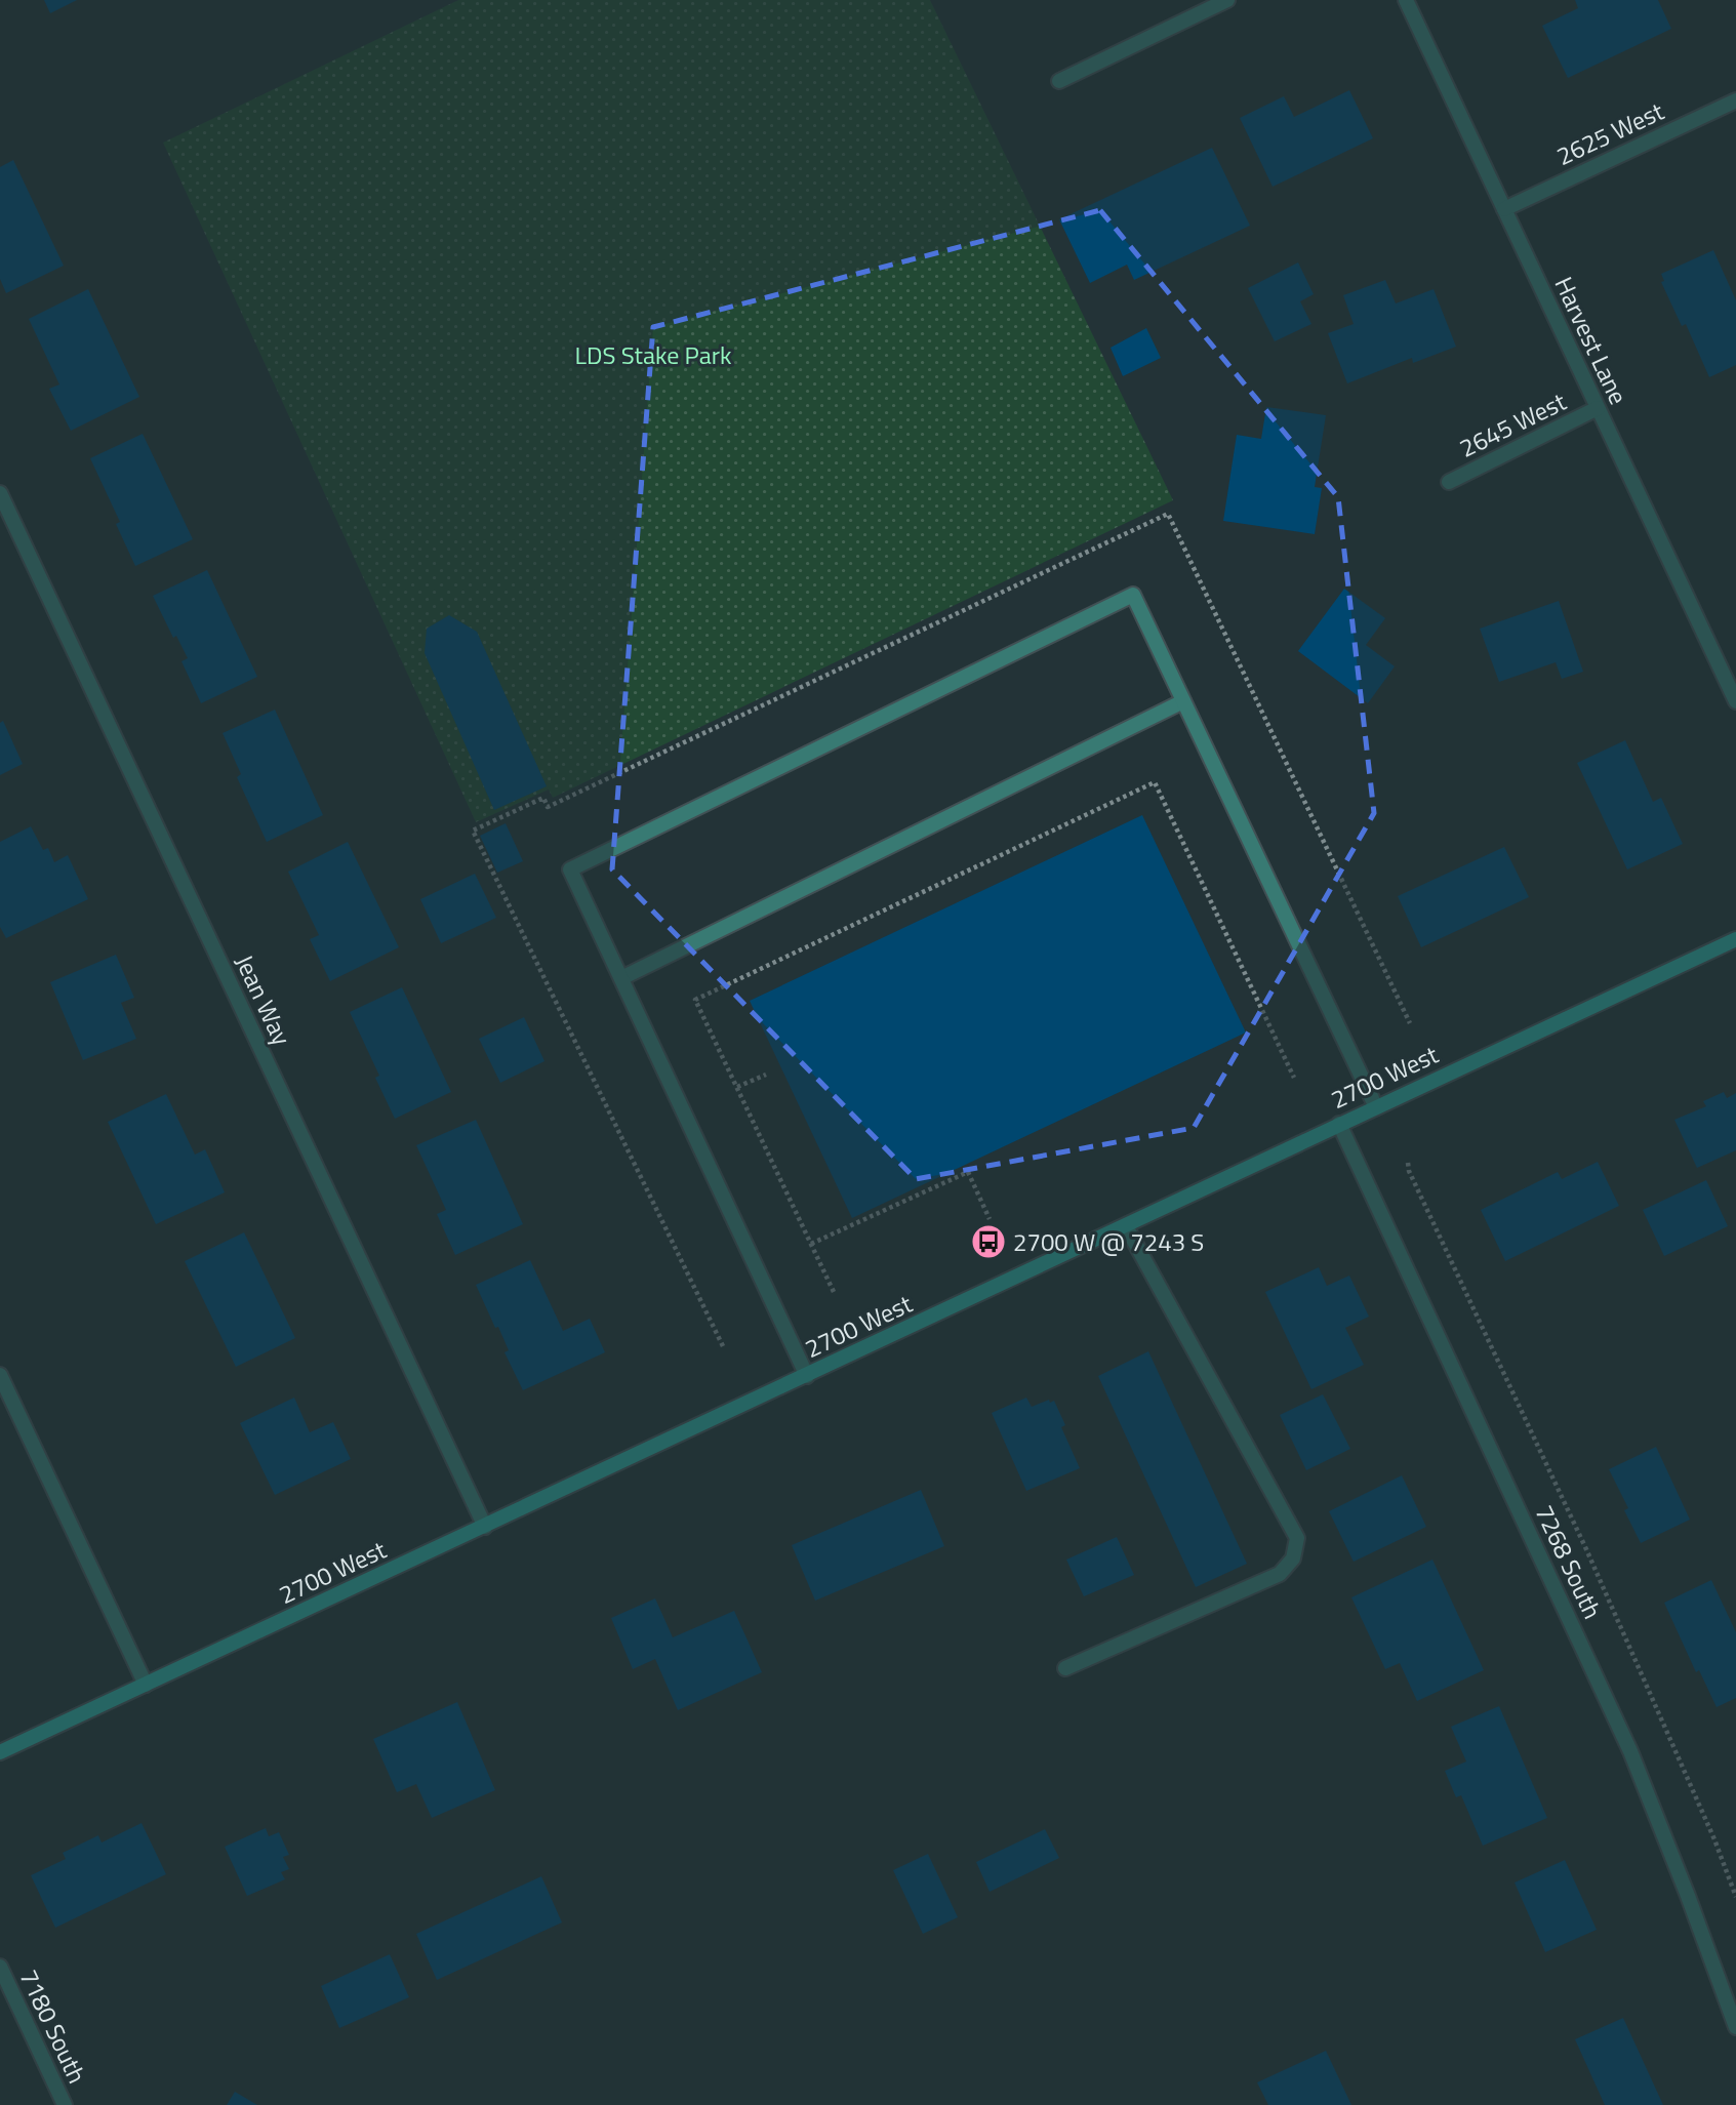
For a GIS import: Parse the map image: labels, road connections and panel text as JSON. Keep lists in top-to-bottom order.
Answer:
{
  "streets": {
    "main road": ["2700 West"],
    "street": [
      "2625 West",
      "Harvest Lane",
      "2645 West",
      "Jean Way",
      "7268 South",
      "7180 South"
    ]
  },
  "crossings": [
    ["2625 West", "Harvest Lane"],
    ["Harvest Lane", "2645 West"],
    ["Jean Way", "2700 West"],
    ["2700 West", "7268 South"]
  ],
  "parks": ["LDS Stake Park"],
  "places": {
    "bus stop": ["2700 W @ 7243 S"]
  }
}
